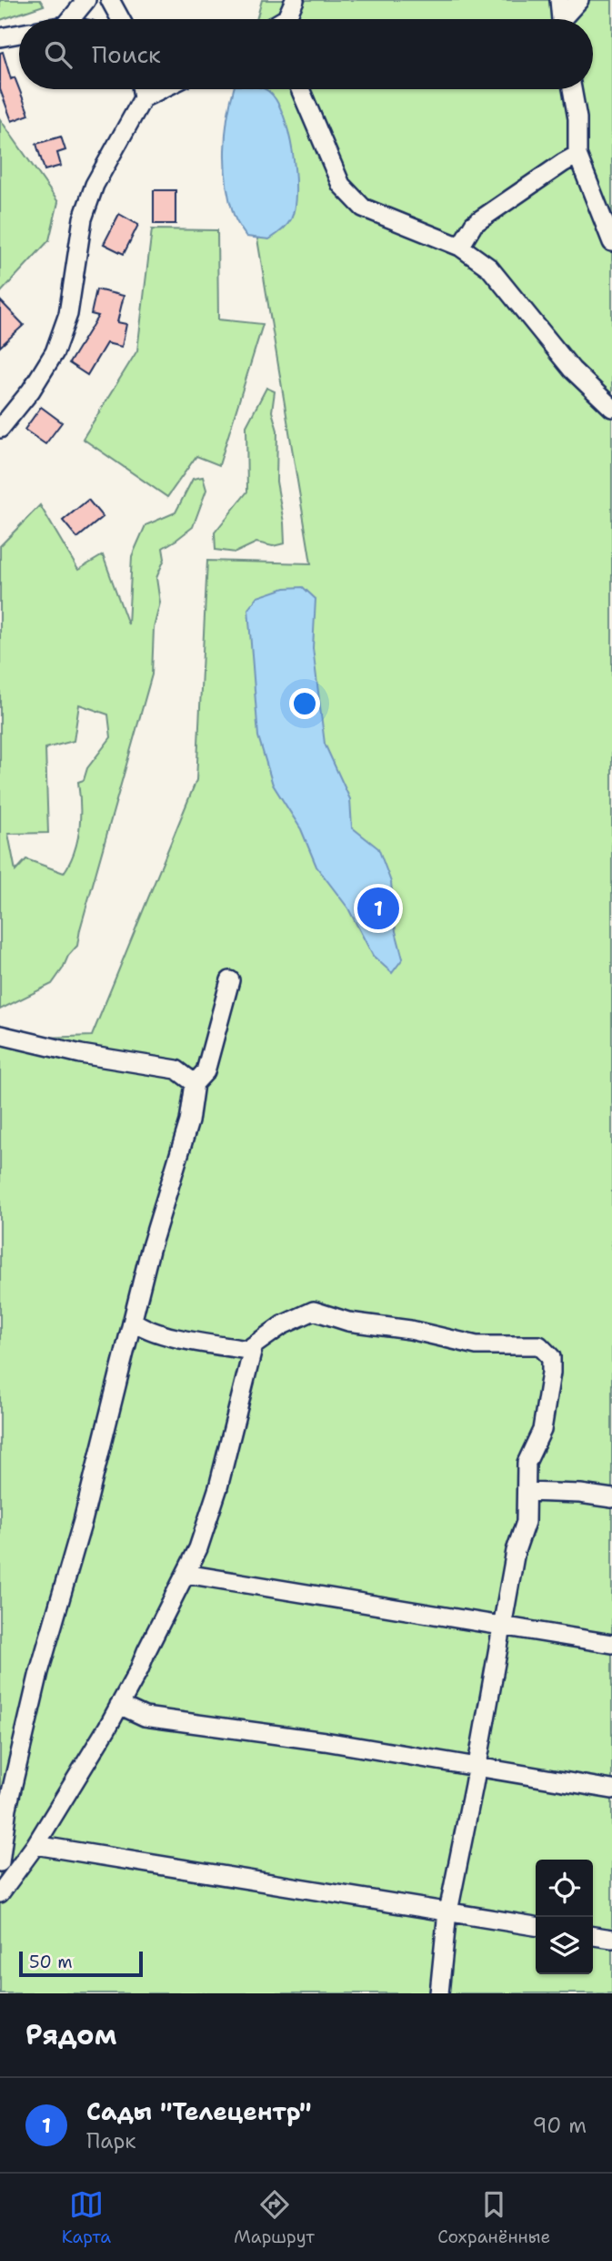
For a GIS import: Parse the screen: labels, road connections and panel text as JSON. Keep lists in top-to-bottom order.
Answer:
{
  "scale_bar": "50 m",
  "page": {
    "search": "Поиск",
    "pins": "1",
    "scale": "50 m",
    "heading": "Рядом",
    "list": [
      {
        "mark": "1",
        "name": "Сады \"Телецентр\"",
        "note": "Парк",
        "value": "90 m"
      }
    ],
    "nav": ["Карта", "Маршрут", "Сохранённые"]
  }
}
